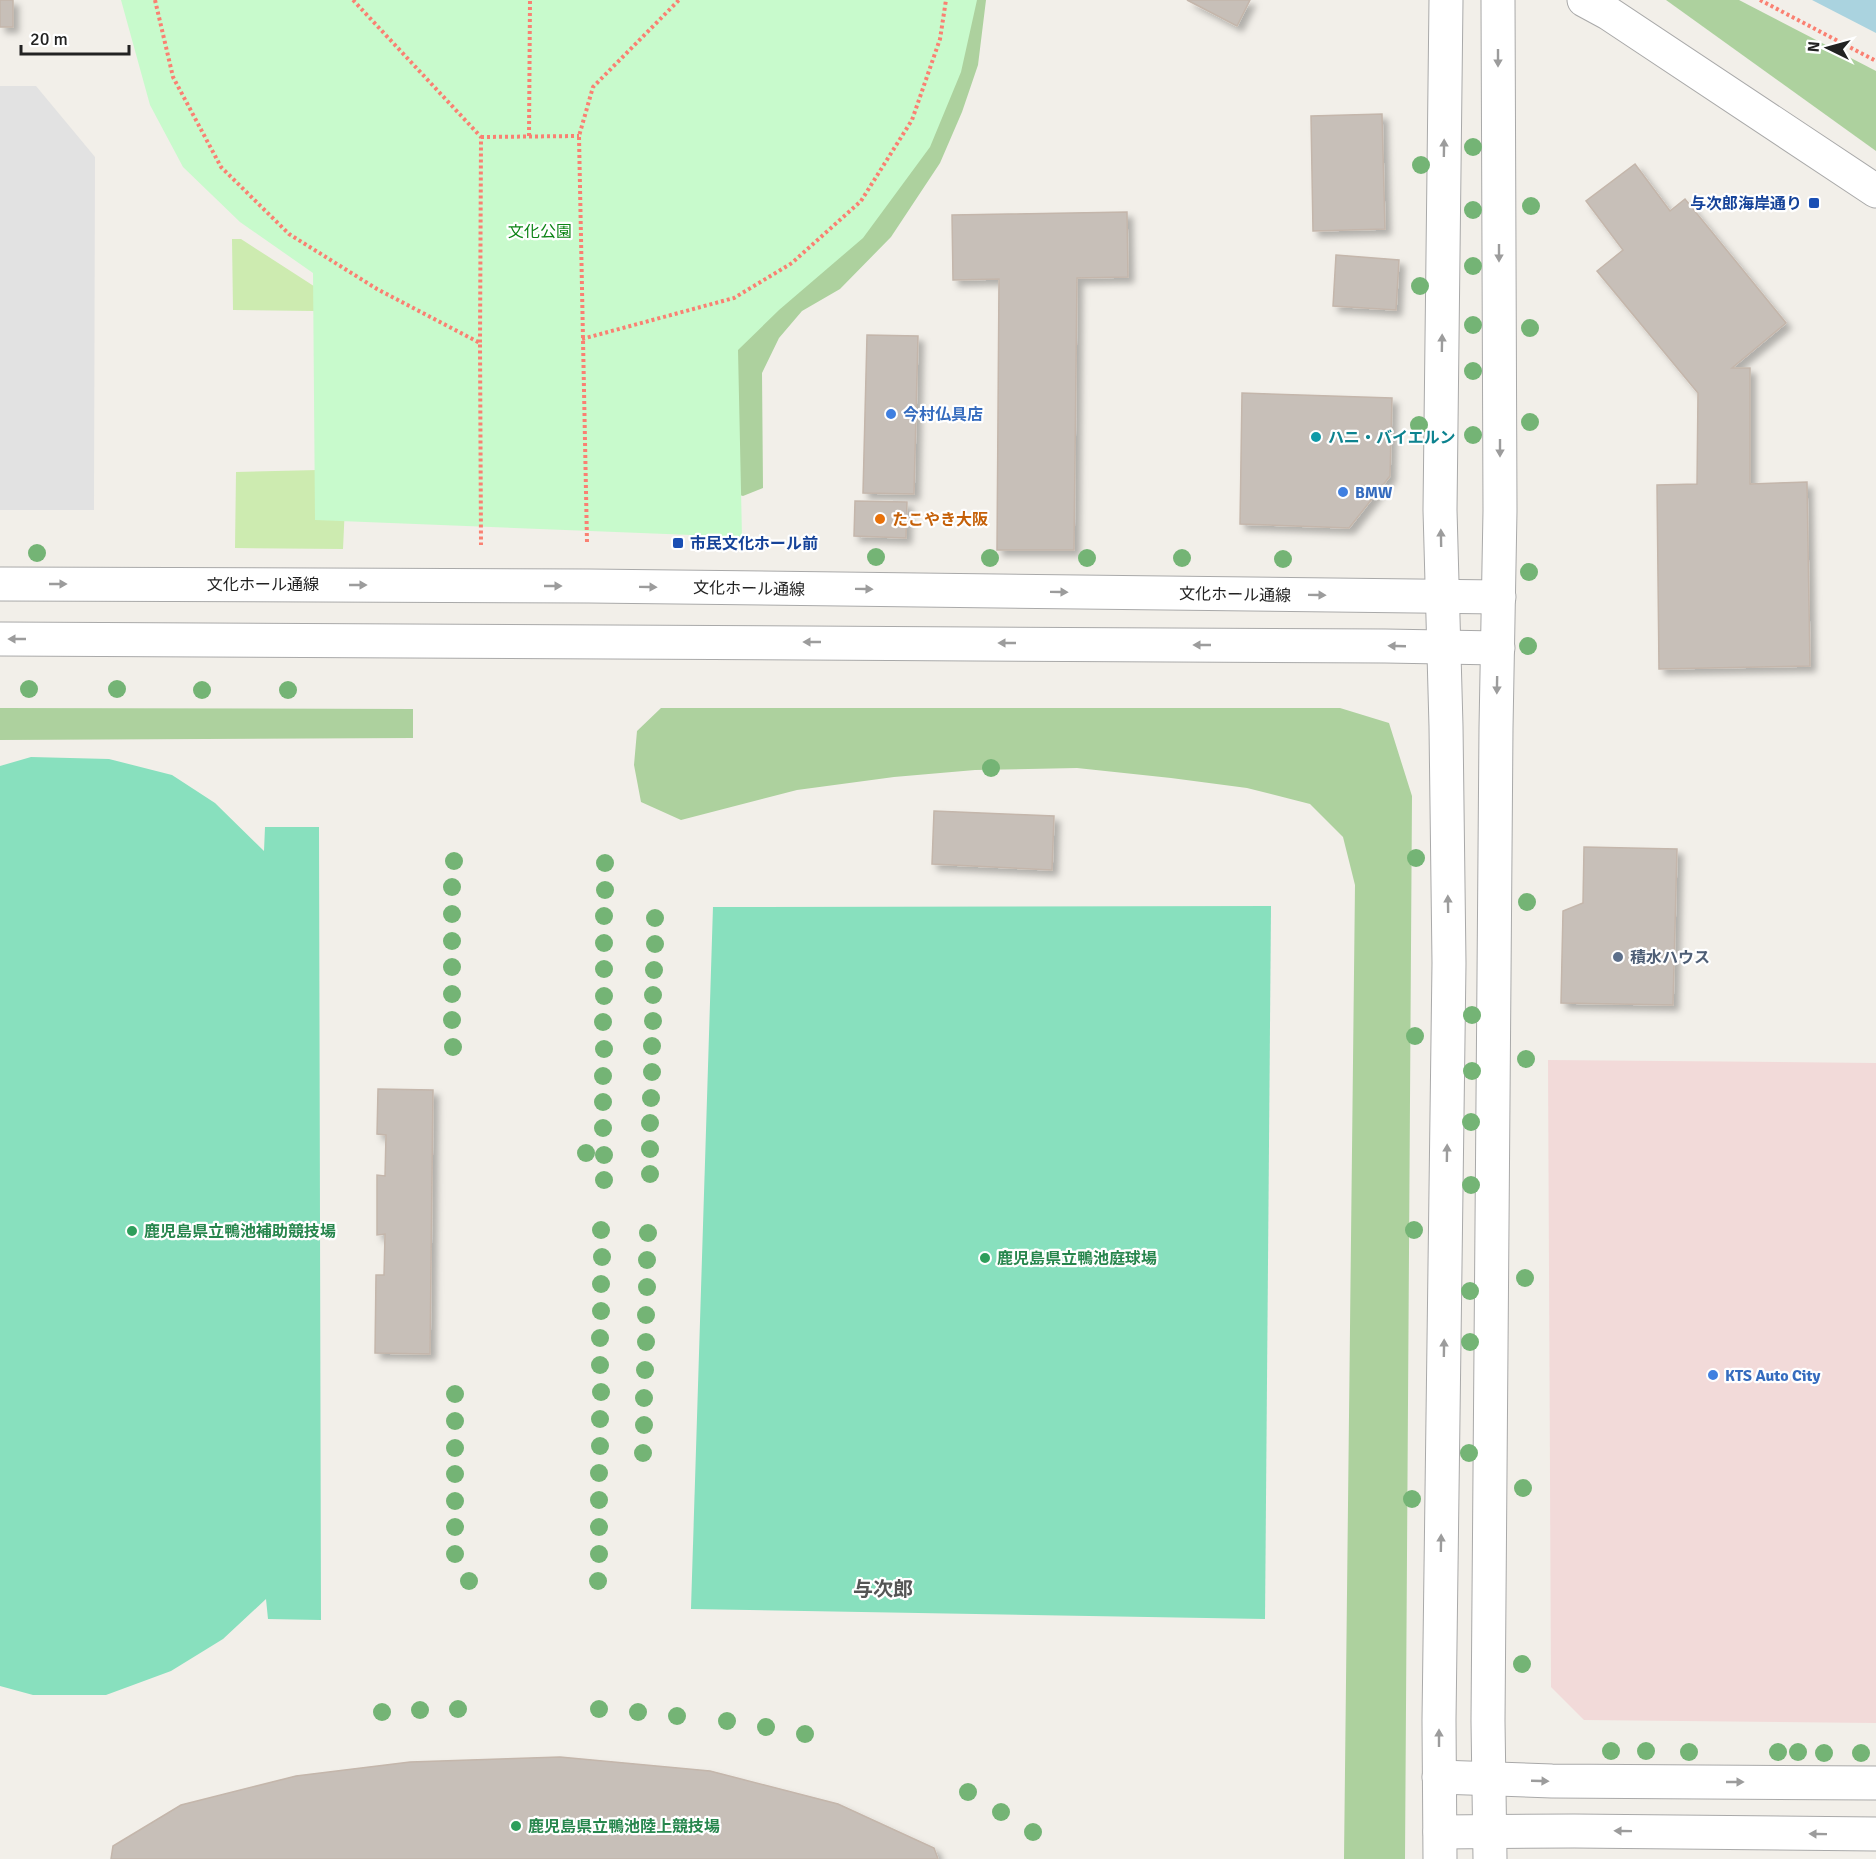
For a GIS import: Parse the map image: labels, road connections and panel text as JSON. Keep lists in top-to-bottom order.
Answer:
{
  "streets": {
    "street": ["文化ホール通線"]
  },
  "districts": ["与次郎"],
  "parks": ["文化公園"],
  "places": {
    "transit": ["与次郎海岸通り", "市民文化ホール前"],
    "other": [
      "今村仏具店",
      "ハニ・バイエルン",
      "BMW",
      "たこやき大阪",
      "積水ハウス",
      "鹿児島県立鴨池補助競技場",
      "鹿児島県立鴨池庭球場",
      "KTS Auto City",
      "鹿児島県立鴨池陸上競技場"
    ]
  },
  "scale_bar": "20 m",
  "north": "left"
}
